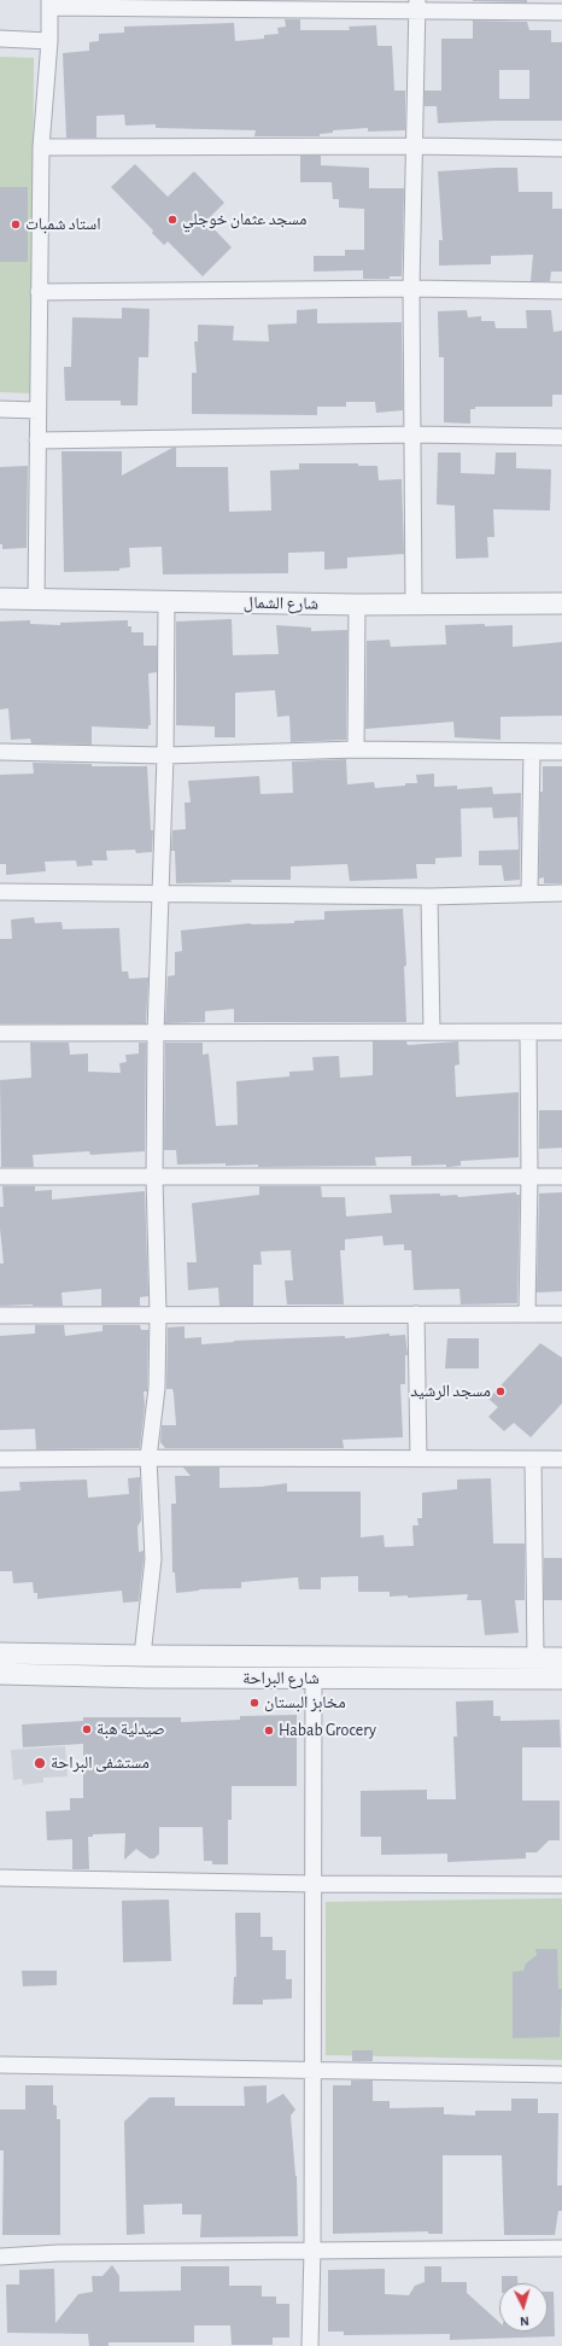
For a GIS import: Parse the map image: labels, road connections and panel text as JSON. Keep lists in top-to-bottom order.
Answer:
{
  "streets": {
    "street": ["شارع الشمال", "شارع البراحة"]
  },
  "places": [
    "مسجد عثمان خوجلي",
    "استاد شمبات",
    "مسجد الرشيد",
    "مخابز البستان",
    "صيدلية هبة",
    "Habab Grocery",
    "مستشفى البراحة"
  ],
  "north": "bottom"
}
